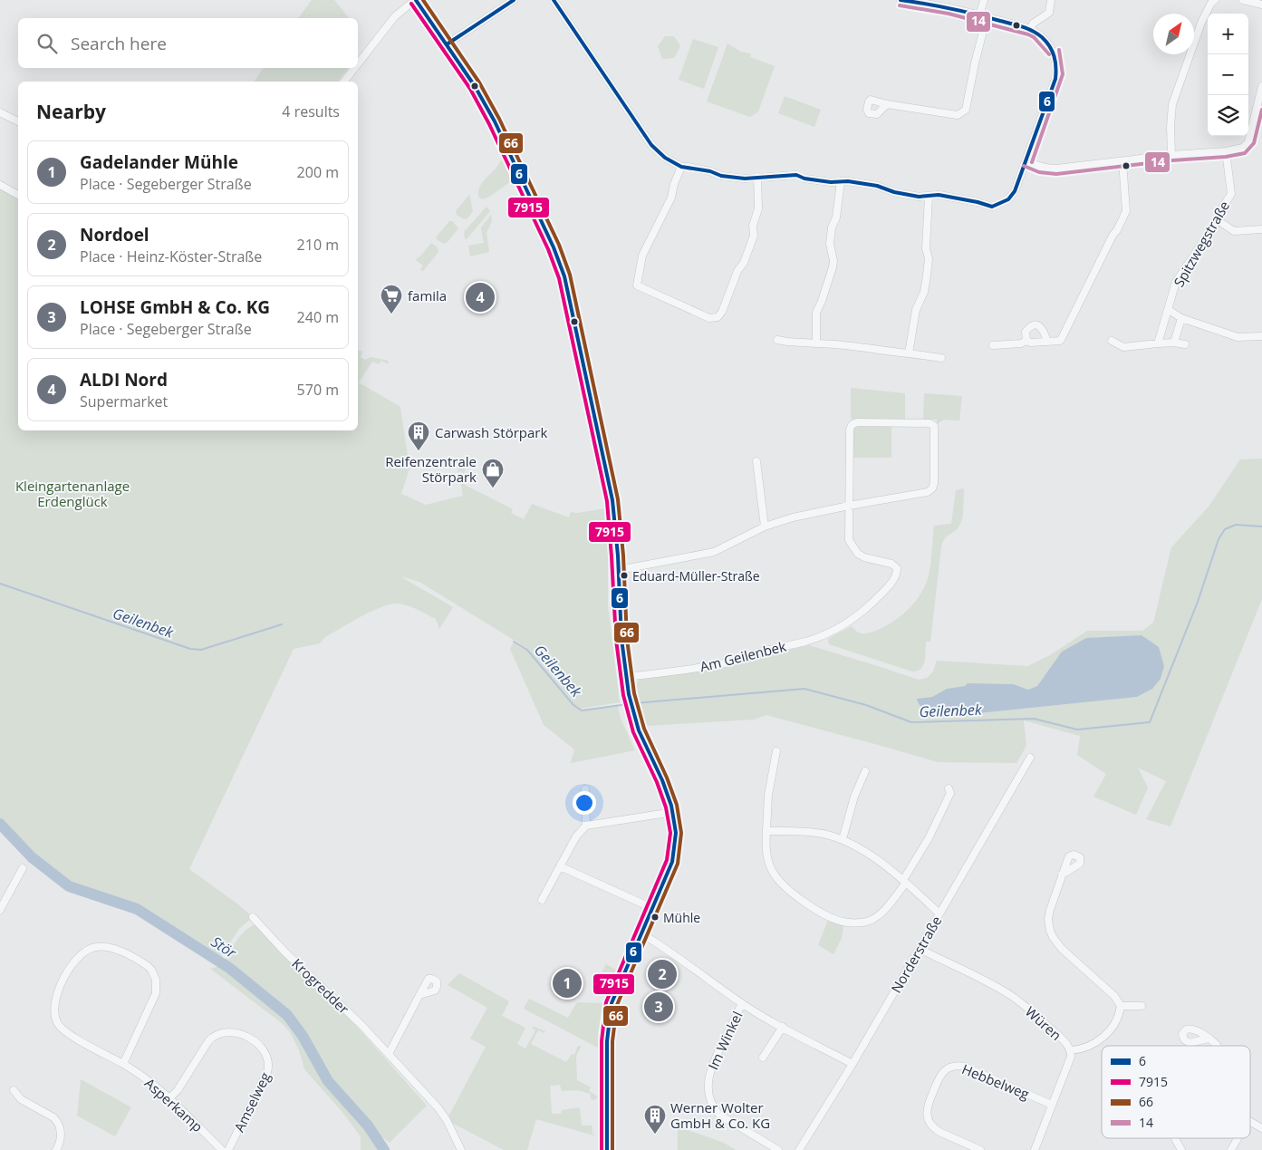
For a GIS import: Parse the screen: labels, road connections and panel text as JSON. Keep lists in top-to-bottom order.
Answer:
{
  "streets": {
    "street": [
      "Spitzwegstraße",
      "Am Geilenbek",
      "Norderstraße",
      "Krogredder",
      "Würen",
      "Im Winkel",
      "Hebbelweg",
      "Amselweg",
      "Asperkamp"
    ]
  },
  "crossings": [
    ["Norderstraße", "Würen"],
    ["Würen", "Hebbelweg"],
    ["Amselweg", "Asperkamp"]
  ],
  "water": ["Geilenbek", "Stör"],
  "parks": ["Kleingartenanlage Erdenglück"],
  "places": {
    "supermarket": ["famila"],
    "building": ["Carwash Störpark", "Werner Wolter GmbH & Co. KG"],
    "shop": ["Reifenzentrale Störpark"],
    "other": ["Eduard-Müller-Straße", "Mühle"]
  },
  "lines": [
    "transit line 6",
    "transit line 66",
    "transit line 7915",
    "transit line 14"
  ],
  "legend": [
    "6",
    "7915",
    "66",
    "14"
  ],
  "north": "top right",
  "page": {
    "map_buttons": ["+", "−"],
    "search": "Search here",
    "heading": ["Nearby", "4 results"],
    "list": [
      {
        "mark": "1",
        "name": "Gadelander Mühle",
        "note": "Place · Segeberger Straße",
        "value": "200 m"
      },
      {
        "mark": "2",
        "name": "Nordoel",
        "note": "Place · Heinz-Köster-Straße",
        "value": "210 m"
      },
      {
        "mark": "3",
        "name": "LOHSE GmbH & Co. KG",
        "note": "Place · Segeberger Straße",
        "value": "240 m"
      },
      {
        "mark": "4",
        "name": "ALDI Nord",
        "note": "Supermarket",
        "value": "570 m"
      }
    ],
    "pins": [
      "4",
      "2",
      "1",
      "3"
    ]
  }
}
